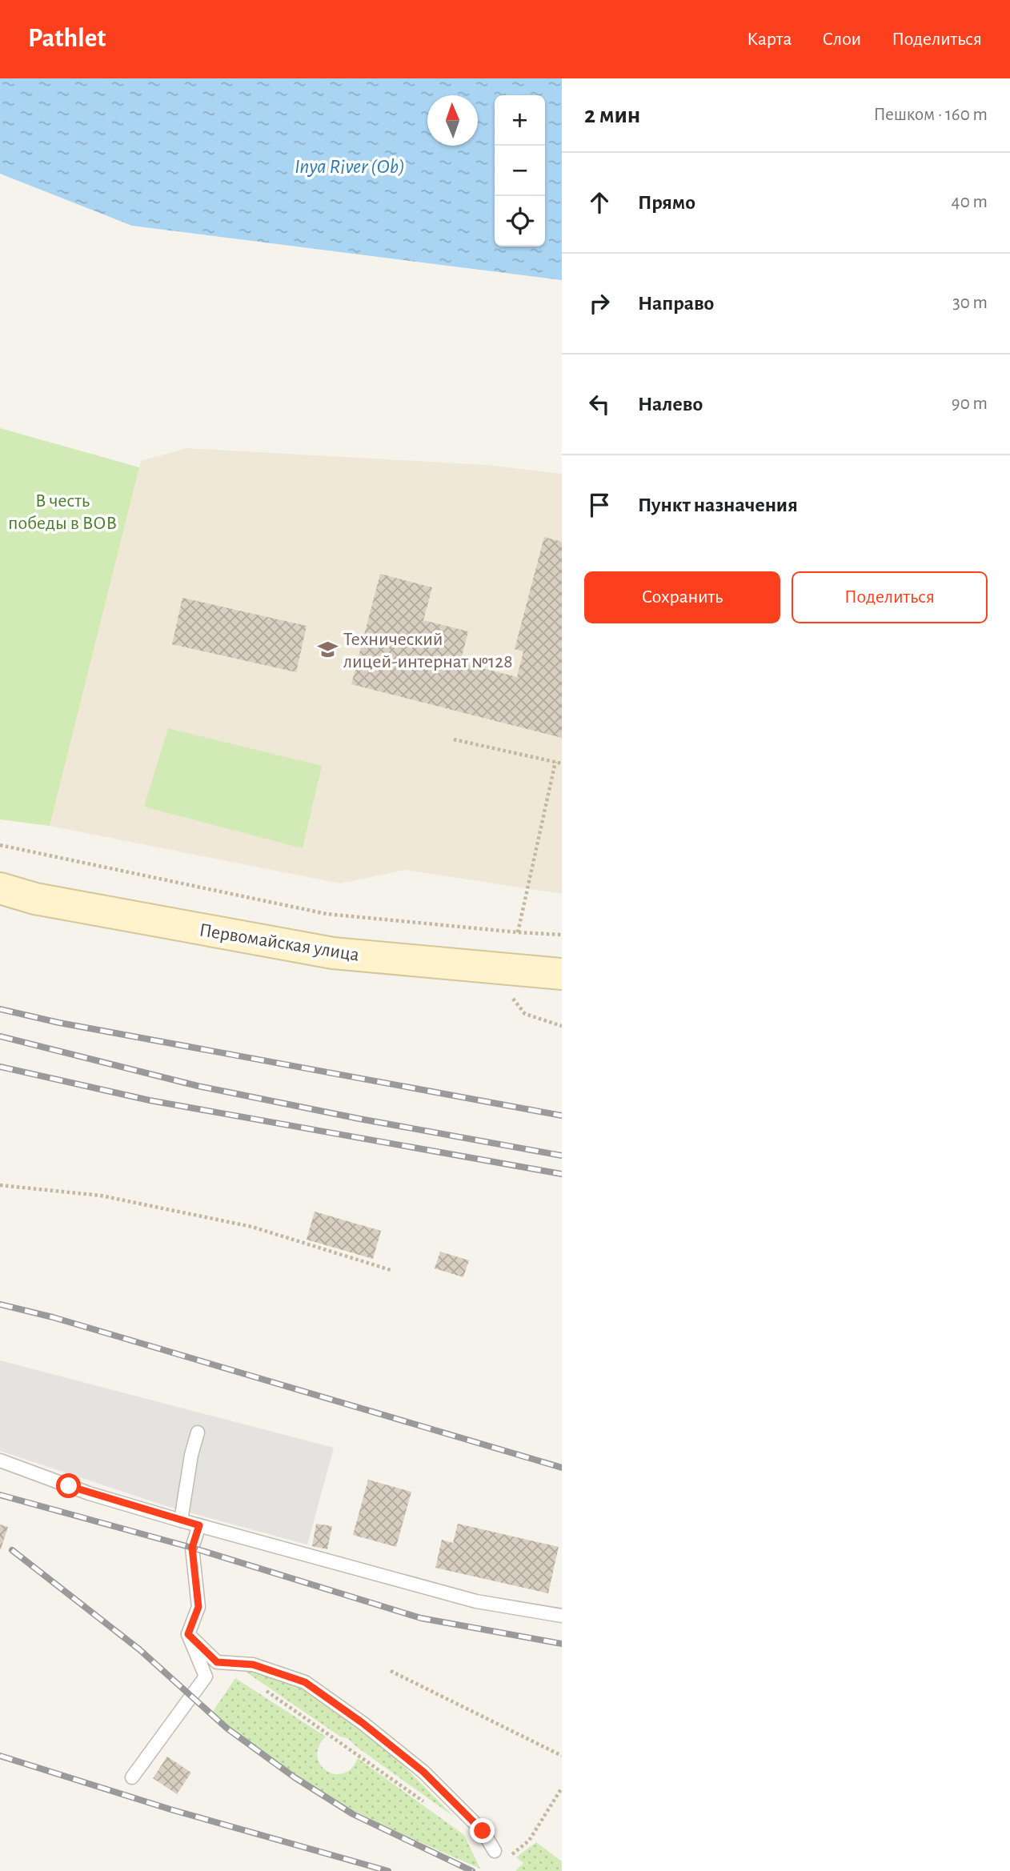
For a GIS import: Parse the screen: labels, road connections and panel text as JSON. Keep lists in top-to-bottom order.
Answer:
{
  "streets": {
    "main road": ["Первомайская улица"]
  },
  "water": ["Inya River (Ob)"],
  "parks": ["В честь победы в ВОВ"],
  "places": {
    "school or university": ["Технический лицей-интернат №128"]
  },
  "north": "top",
  "page": {
    "header": "Pathlet",
    "nav": ["Карта", "Слои", "Поделиться"],
    "heading": ["2 мин", "Пешком · 160 m"],
    "map_buttons": ["+", "−"],
    "list": [
      ["Прямо", "40 m"],
      ["Направо", "30 m"],
      ["Налево", "90 m"],
      "Пункт назначения"
    ],
    "buttons": ["Сохранить", "Поделиться"]
  }
}
